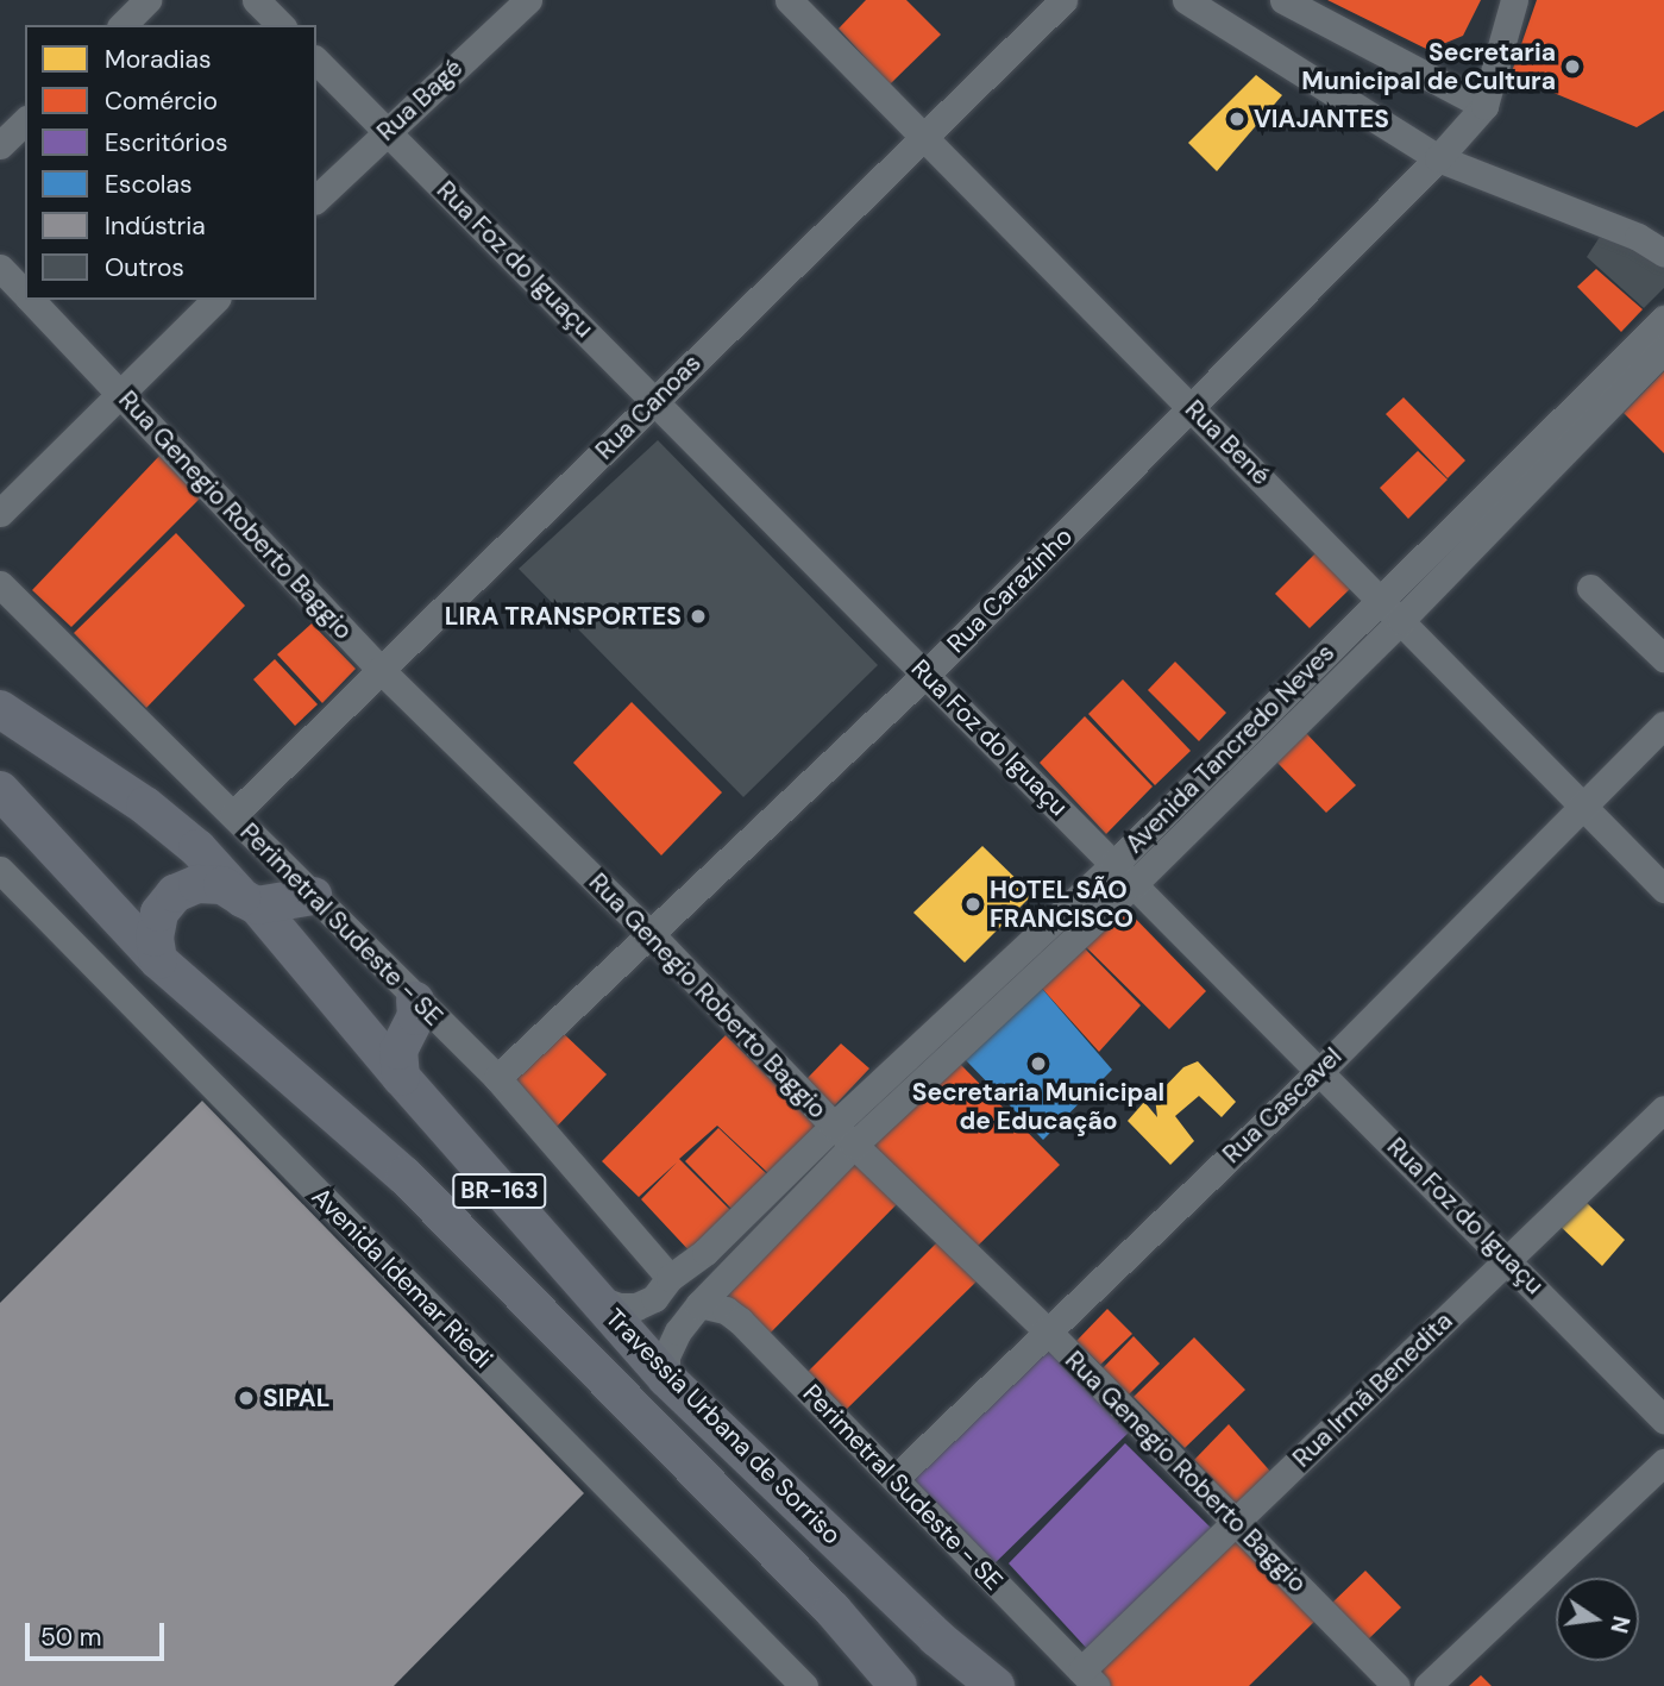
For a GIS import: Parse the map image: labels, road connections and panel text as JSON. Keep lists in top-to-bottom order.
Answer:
{
  "streets": {
    "highway": ["BR-163", "Travessia Urbana de Sorriso"],
    "street": [
      "Rua Bagé",
      "Rua Foz do Iguaçu",
      "Rua Canoas",
      "Rua Bené",
      "Rua Genegio Roberto Baggio",
      "Rua Carazinho",
      "Avenida Tancredo Neves",
      "Perimetral Sudeste - SE",
      "Rua Cascavel",
      "Avenida Idemar Riedi",
      "Rua Irmã Benedita"
    ]
  },
  "crossings": [
    ["Rua Bagé", "Rua Foz do Iguaçu"],
    ["Rua Foz do Iguaçu", "Rua Canoas"],
    ["Rua Foz do Iguaçu", "Rua Carazinho"],
    ["Rua Foz do Iguaçu", "Avenida Tancredo Neves"],
    ["Rua Foz do Iguaçu", "Rua Cascavel"],
    ["Rua Foz do Iguaçu", "Rua Irmã Benedita"],
    ["Rua Canoas", "Rua Bené"],
    ["Rua Canoas", "Rua Genegio Roberto Baggio"],
    ["Rua Canoas", "Perimetral Sudeste - SE"],
    ["Rua Bené", "Rua Carazinho"],
    ["Rua Bené", "Avenida Tancredo Neves"],
    ["Rua Bené", "Rua Cascavel"],
    ["Rua Genegio Roberto Baggio", "Rua Carazinho"],
    ["Rua Genegio Roberto Baggio", "Avenida Tancredo Neves"],
    ["Rua Genegio Roberto Baggio", "Rua Cascavel"],
    ["Rua Genegio Roberto Baggio", "Rua Irmã Benedita"],
    ["Rua Carazinho", "Perimetral Sudeste - SE"],
    ["Avenida Tancredo Neves", "Perimetral Sudeste - SE"],
    ["Avenida Tancredo Neves", "Travessia Urbana de Sorriso"],
    ["Perimetral Sudeste - SE", "Rua Cascavel"],
    ["Perimetral Sudeste - SE", "Rua Irmã Benedita"]
  ],
  "places": [
    "Secretaria Municipal de Cultura",
    "VIAJANTES",
    "LIRA TRANSPORTES",
    "HOTEL SÃO FRANCISCO",
    "Secretaria Municipal de Educação",
    "SIPAL"
  ],
  "legend": [
    "Moradias",
    "Comércio",
    "Escritórios",
    "Escolas",
    "Indústria",
    "Outros"
  ],
  "scale_bar": "50 m",
  "north": "right"
}
